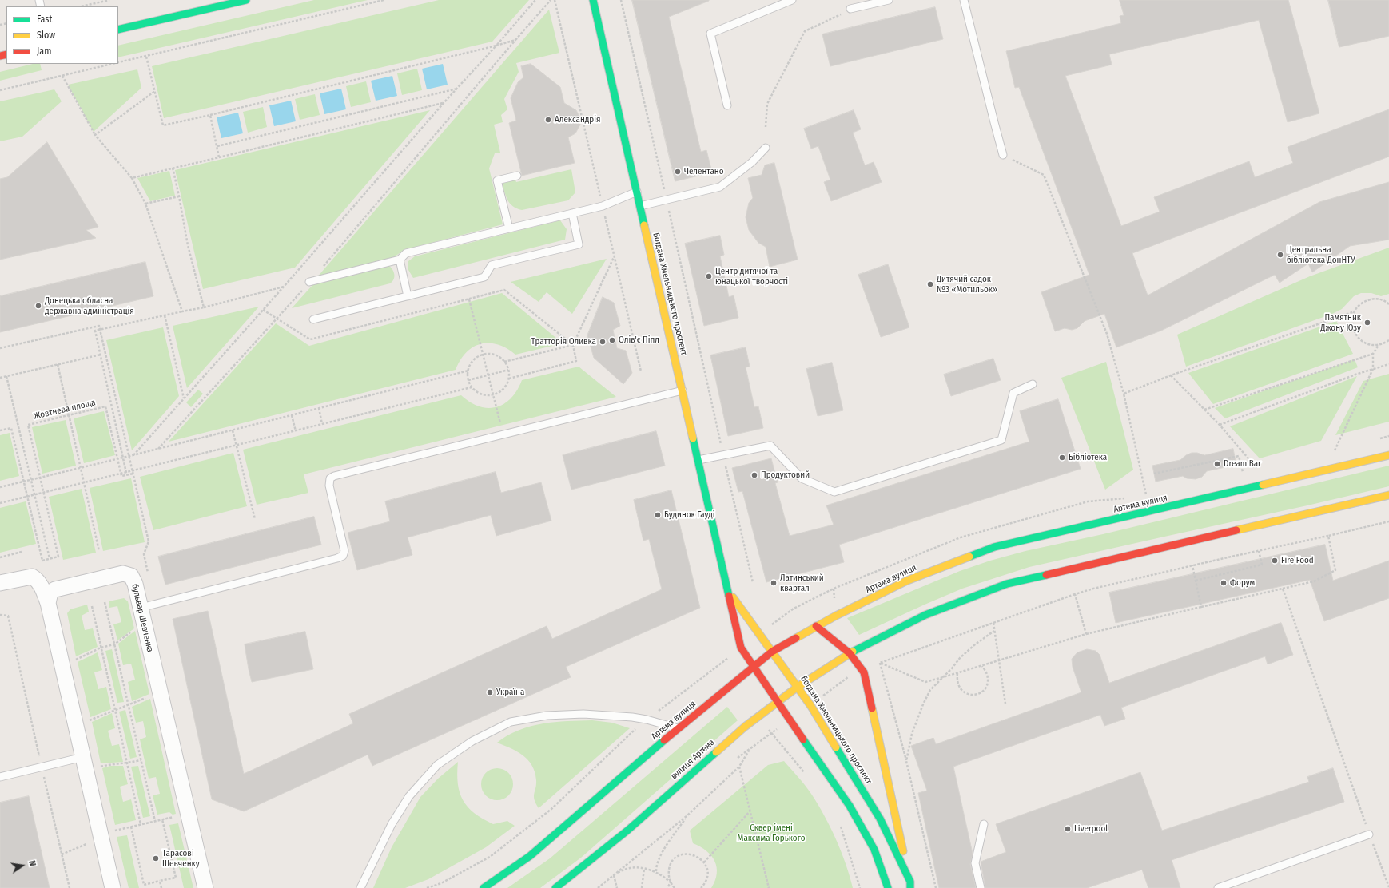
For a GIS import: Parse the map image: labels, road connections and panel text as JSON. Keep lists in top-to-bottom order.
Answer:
{
  "streets": {
    "main road": ["Богдана Хмельницького проспект", "Артема вулиця", "вулиця Артема"],
    "street": ["бульвар Шевченка"],
    "path": ["Жовтнева площа"]
  },
  "crossings": [
    ["Богдана Хмельницького проспект", "Артема вулиця"],
    ["Богдана Хмельницького проспект", "вулиця Артема"]
  ],
  "parks": ["Сквер імені Максима Горького"],
  "places": [
    "Александрія",
    "Челентано",
    "Центральна бібліотека ДонНТУ",
    "Центр дитячої та юнацької творчості",
    "Дитячий садок №3 «Мотильок»",
    "Донецька обласна державна адміністрація",
    "Памятник Джону Юзу",
    "Олів'є Піпл",
    "Тратторія Оливка",
    "Бібліотека",
    "Dream Bar",
    "Продуктовий",
    "Будинок Гауді",
    "Fire Food",
    "Латинський квартал",
    "Форум",
    "Україна",
    "Liverpool",
    "Тарасові Шевченку"
  ],
  "legend": ["Fast", "Slow", "Jam"],
  "north": "right"
}
